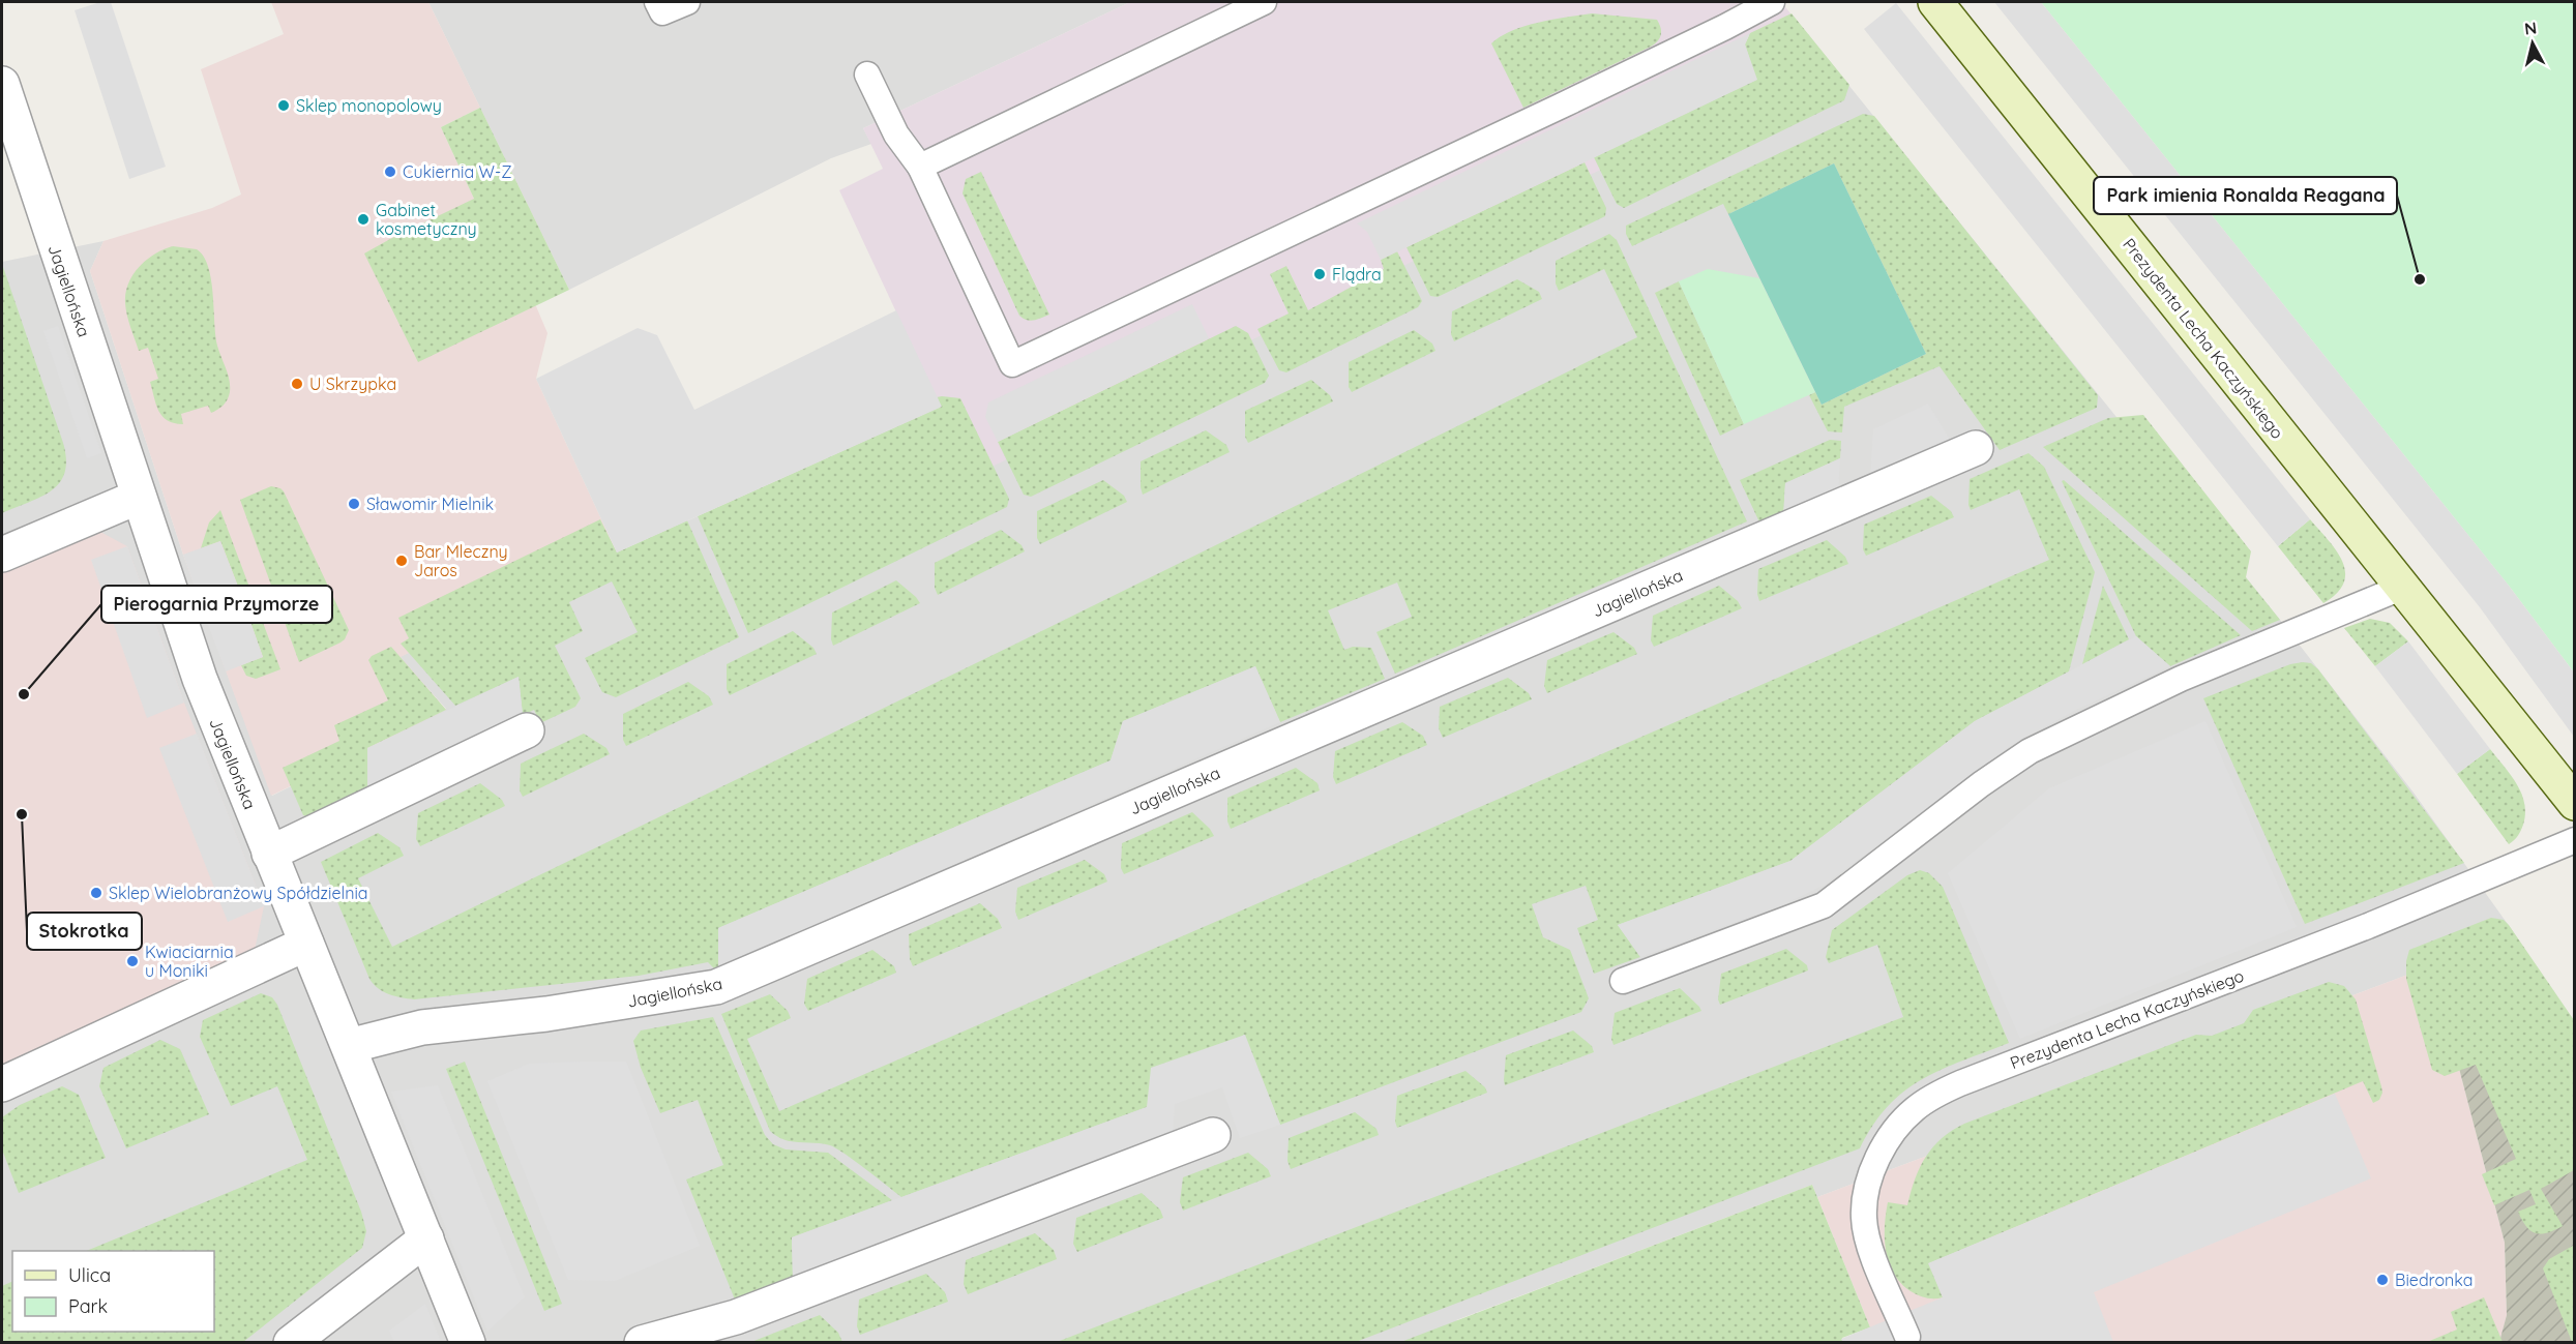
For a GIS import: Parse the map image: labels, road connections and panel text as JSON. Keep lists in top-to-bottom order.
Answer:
{
  "streets": {
    "street": ["Jagiellońska", "Prezydenta Lecha Kaczyńskiego"]
  },
  "places": [
    "Sklep monopolowy",
    "Cukiernia W-Z",
    "Gabinet kosmetyczny",
    "Flądra",
    "Park imienia Ronalda Reagana",
    "U Skrzypka",
    "Sławomir Mielnik",
    "Bar Mleczny Jaros",
    "Pierogarnia Przymorze",
    "Stokrotka",
    "Sklep Wielobranżowy Spółdzielnia",
    "Kwiaciarnia u Moniki",
    "Biedronka"
  ],
  "legend": ["Ulica", "Park"],
  "north": "top"
}
